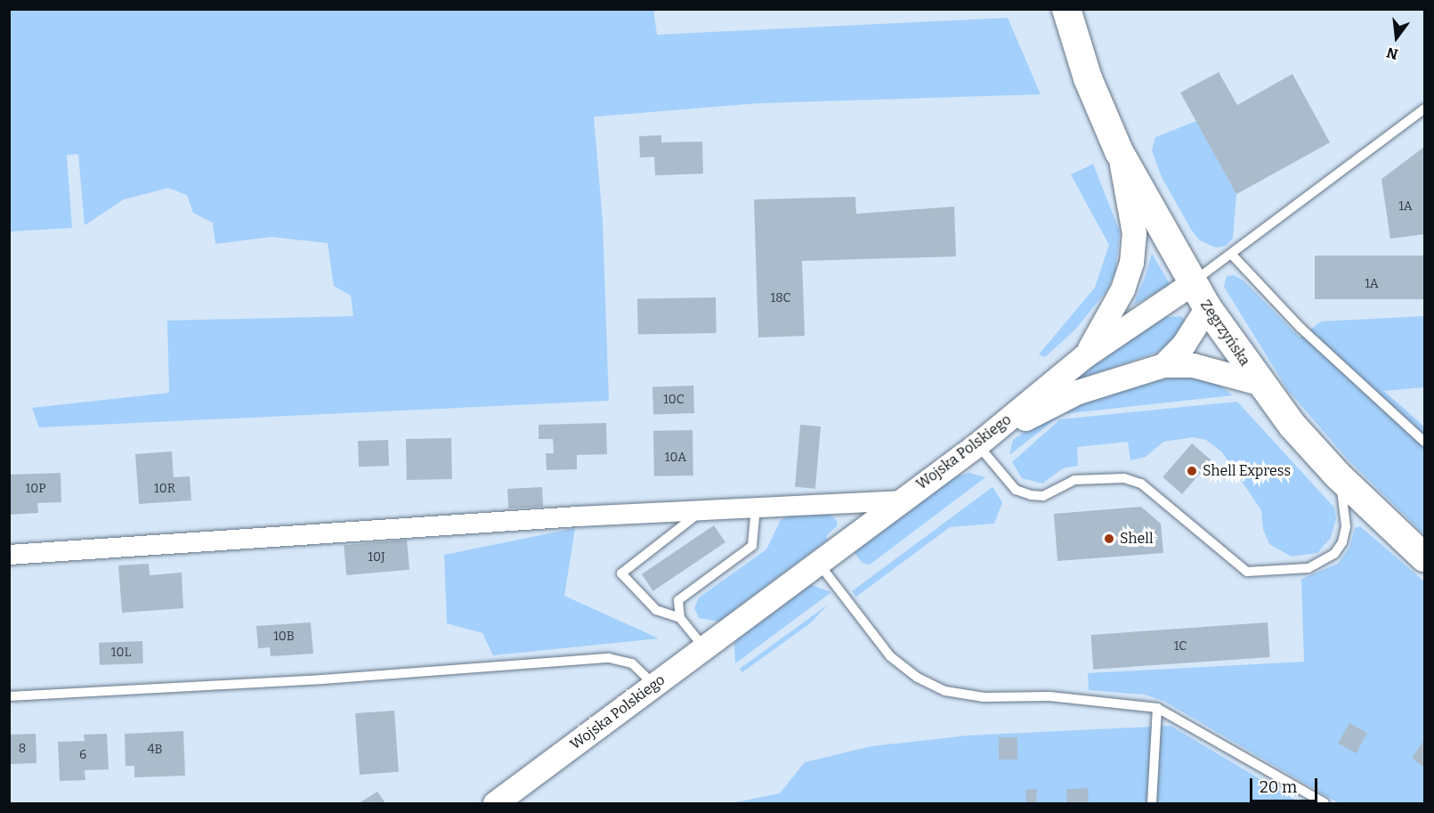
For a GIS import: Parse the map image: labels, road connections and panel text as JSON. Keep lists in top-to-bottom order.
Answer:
{
  "streets": {
    "main road": ["Zegrzyńska"],
    "street": ["Wojska Polskiego"]
  },
  "crossings": [
    ["Zegrzyńska", "Wojska Polskiego"]
  ],
  "places": ["Shell Express", "Shell"],
  "house_numbers": [
    "1A",
    "1A",
    "18C",
    "10C",
    "10A",
    "10P",
    "10R",
    "10J",
    "10B",
    "1C",
    "10L",
    "8",
    "4B",
    "6"
  ],
  "scale_bar": "20 m",
  "north": "bottom"
}
